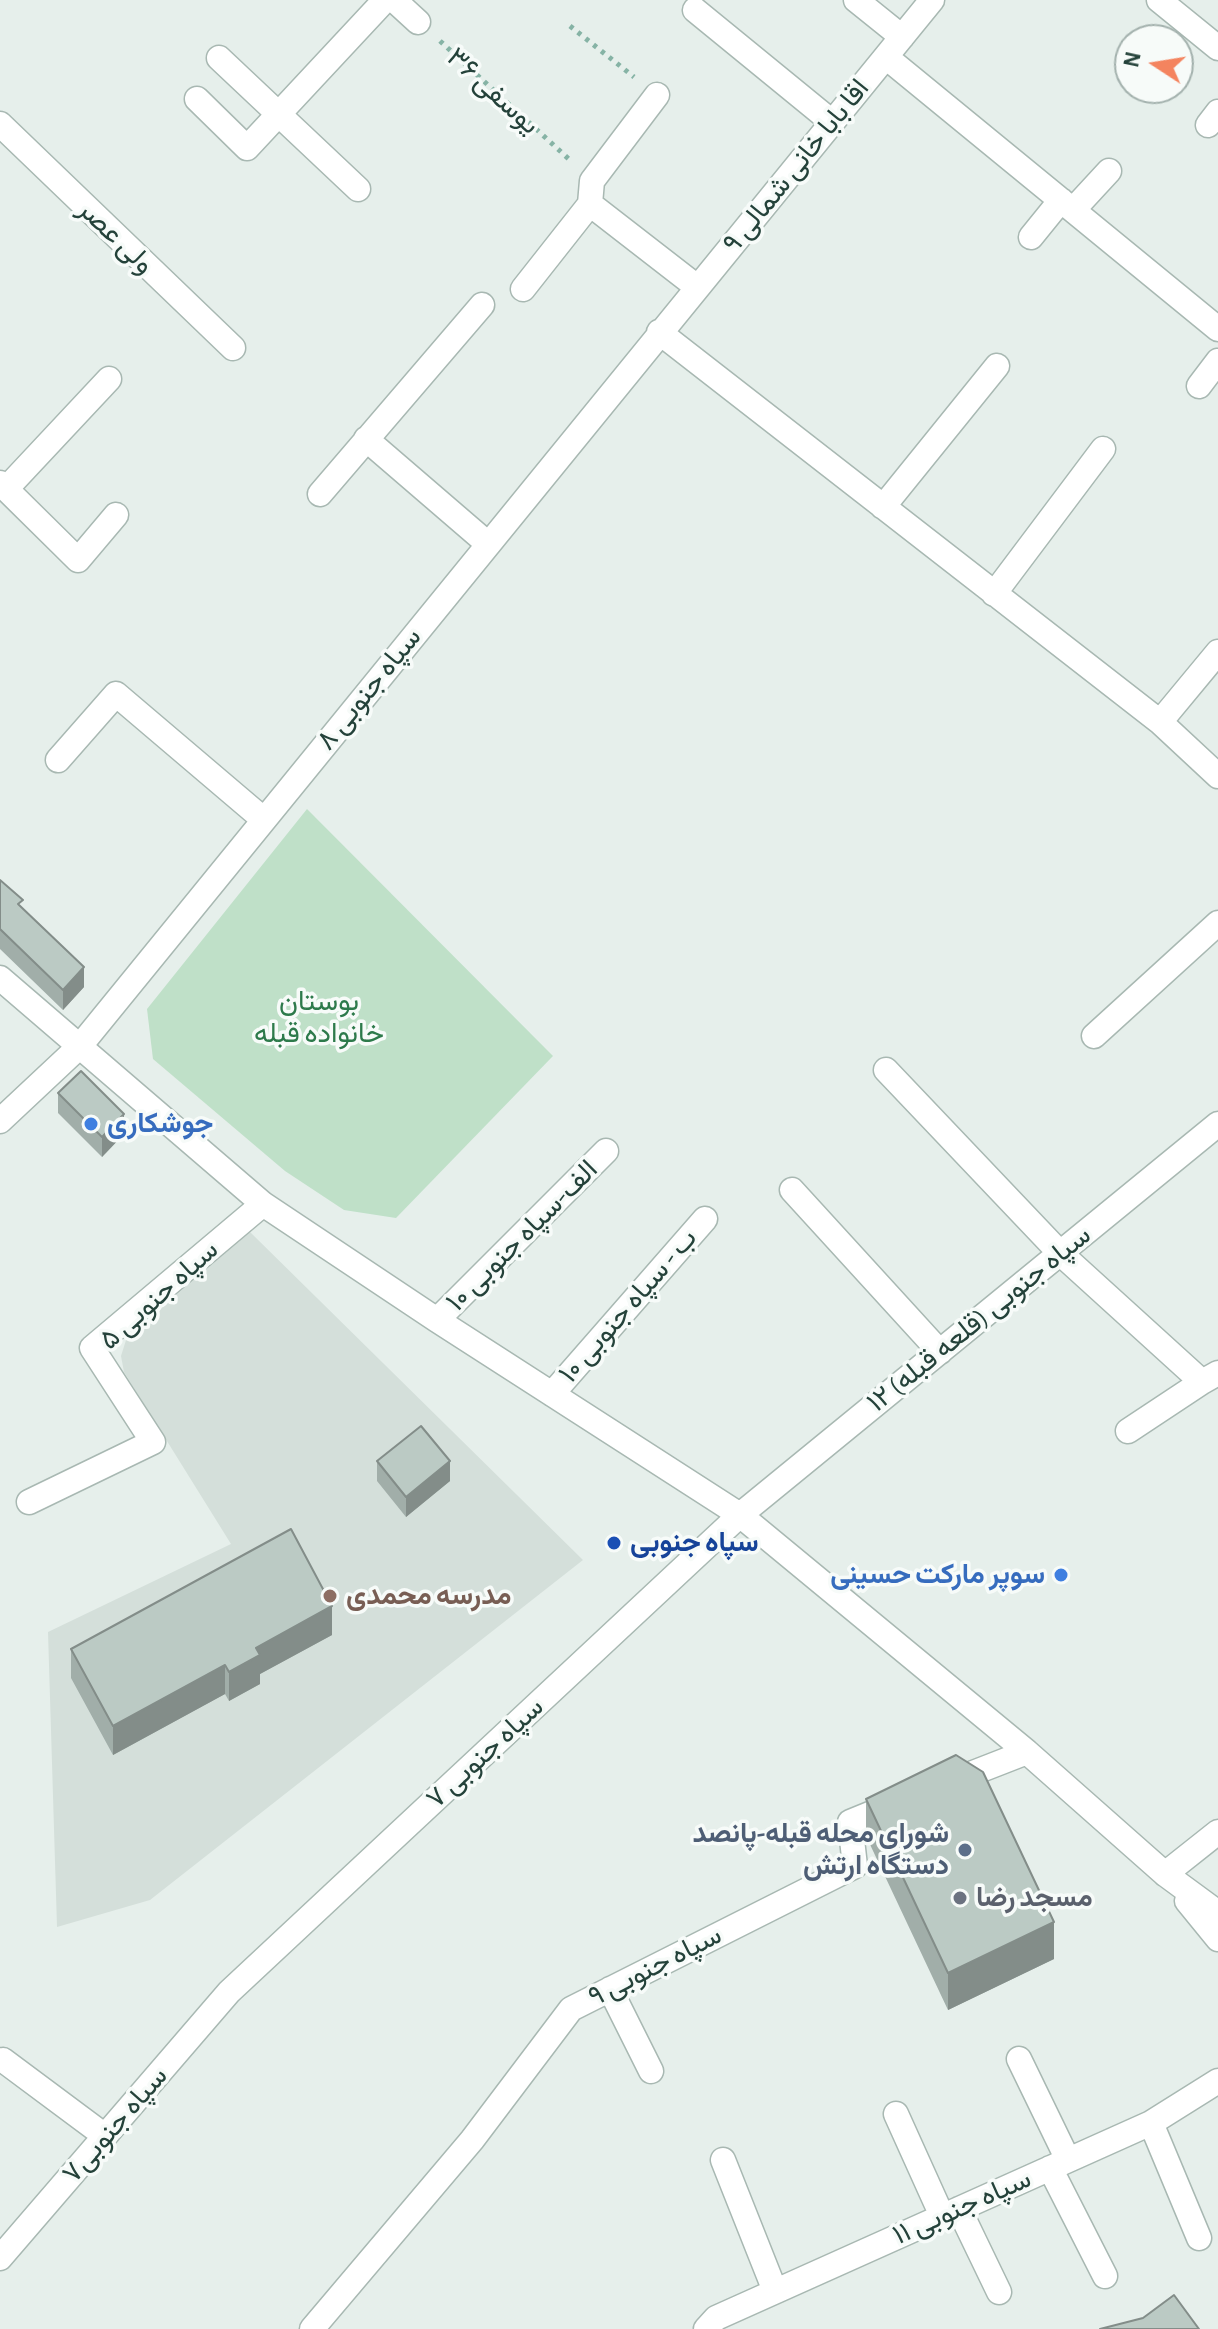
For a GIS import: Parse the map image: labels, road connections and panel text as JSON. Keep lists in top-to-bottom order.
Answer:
{
  "streets": {
    "street": [
      "۹ اقا بابا خانی شمالی",
      "ولی عصر",
      "۸ سپاه جنوبی",
      "۱۰ الف-سپاه جنوبی",
      "۵ سپاه جنوبی",
      "۱۰ ب - سپاه جنوبی",
      "۱۲ سپاه جنوبی (قلعه قبله)",
      "۷ سپاه جنوبی",
      "۹ سپاه جنوبی",
      "سپاه جنوبی۷",
      "۱۱ سپاه جنوبی"
    ],
    "path": ["یوسفی ۳۶"]
  },
  "crossings": [
    ["۹ اقا بابا خانی شمالی", "۸ سپاه جنوبی"],
    ["۱۲ سپاه جنوبی (قلعه قبله)", "۷ سپاه جنوبی"],
    ["۷ سپاه جنوبی", "سپاه جنوبی۷"]
  ],
  "parks": ["بوستان خانواده قبله"],
  "places": [
    "جوشکاری",
    "سپاه جنوبی",
    "سوپر مارکت حسینی",
    "مدرسه محمدی",
    "شورای محله قبله-پانصد دستگاه ارتش",
    "مسجد رضا"
  ],
  "north": "left"
}
